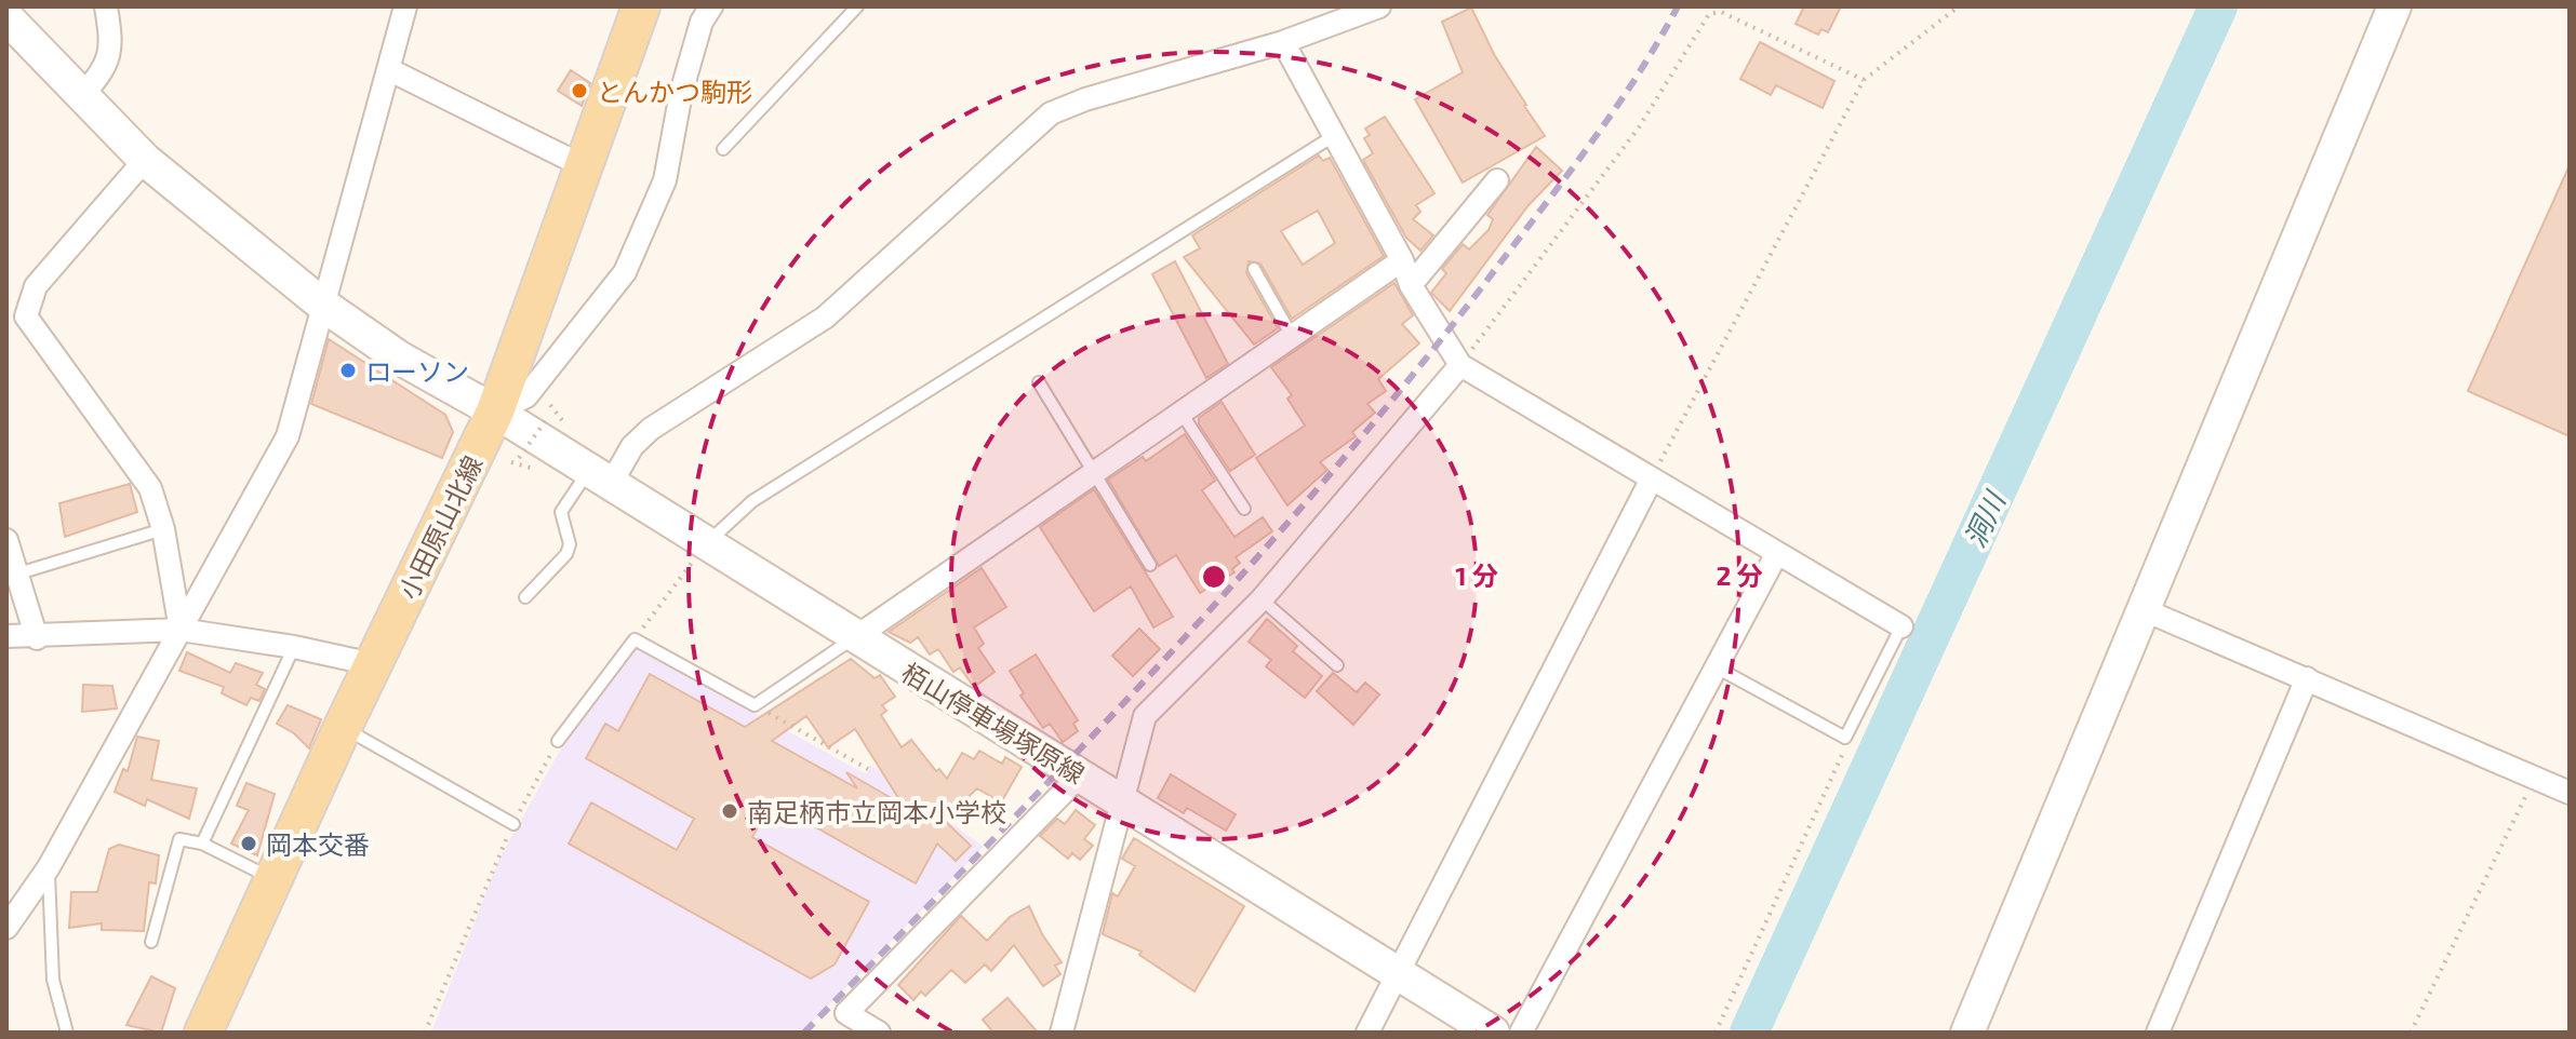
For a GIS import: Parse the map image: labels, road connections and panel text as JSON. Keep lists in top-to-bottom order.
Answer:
{
  "streets": {
    "main road": ["小田原山北線"],
    "street": ["栢山停車場塚原線"]
  },
  "crossings": [
    ["小田原山北線", "栢山停車場塚原線"]
  ],
  "water": ["洞川"],
  "places": [
    "とんかつ駒形",
    "ローソン",
    "南足柄市立岡本小学校",
    "岡本交番"
  ],
  "rings": ["1 分", "2 分"]
}
